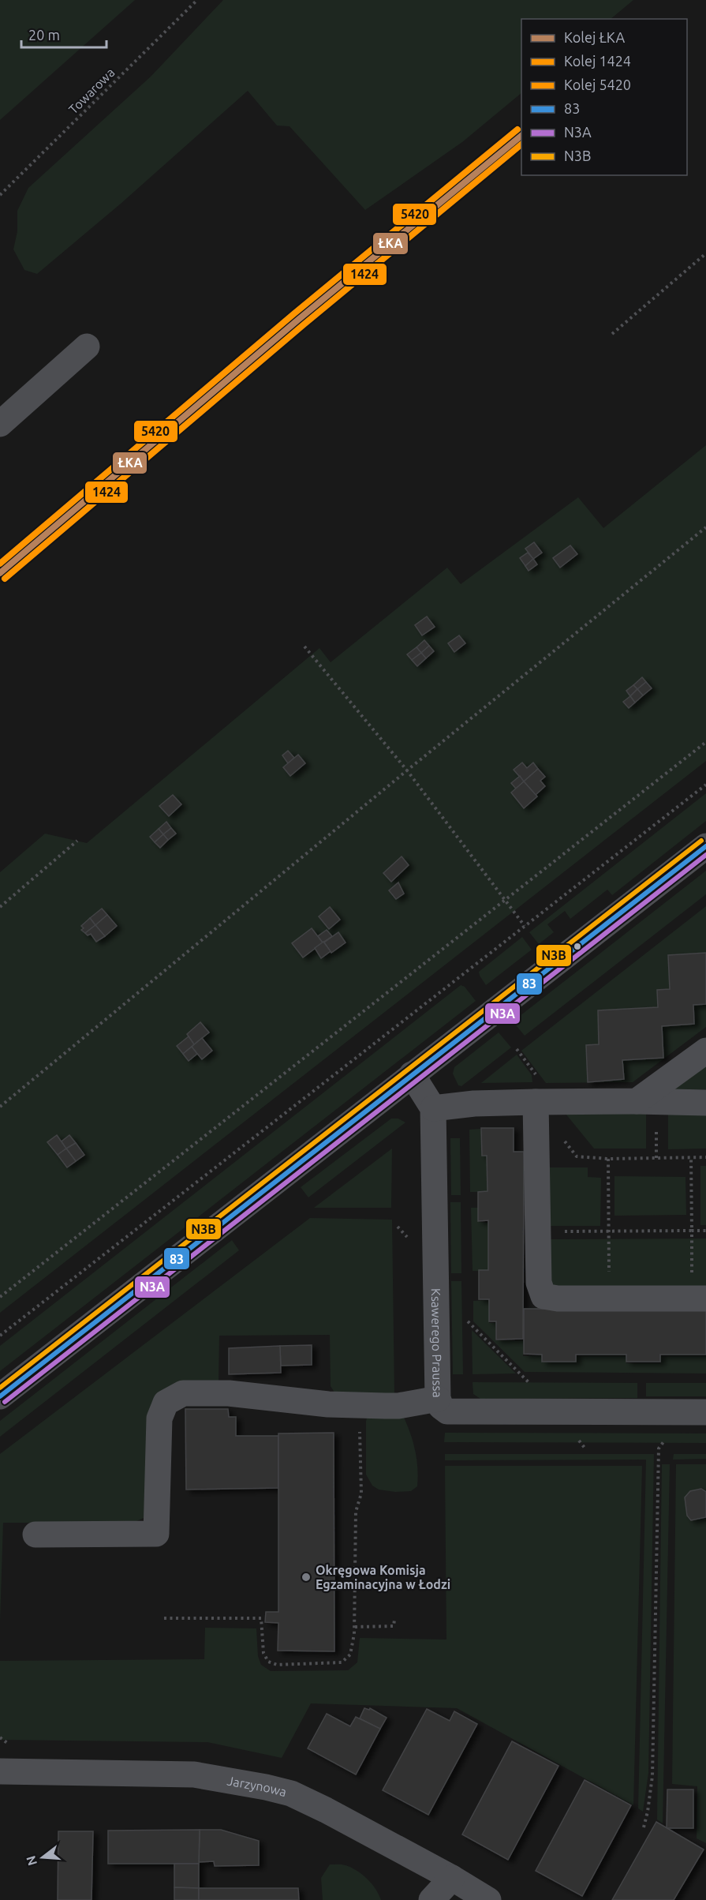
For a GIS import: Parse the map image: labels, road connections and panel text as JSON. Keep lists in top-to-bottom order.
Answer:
{
  "streets": {
    "street": ["Ksawerego Praussa", "Jarzynowa"],
    "path": ["Towarowa"]
  },
  "places": ["Okręgowa Komisja Egzaminacyjna w Łodzi"],
  "lines": [
    "rail line 5420",
    "rail line ŁKA",
    "rail line 1424",
    "transit line N3B",
    "transit line 83",
    "transit line N3A"
  ],
  "legend": [
    "Kolej ŁKA",
    "Kolej 1424",
    "Kolej 5420",
    "83",
    "N3A",
    "N3B"
  ],
  "scale_bar": "20 m",
  "north": "left"
}
